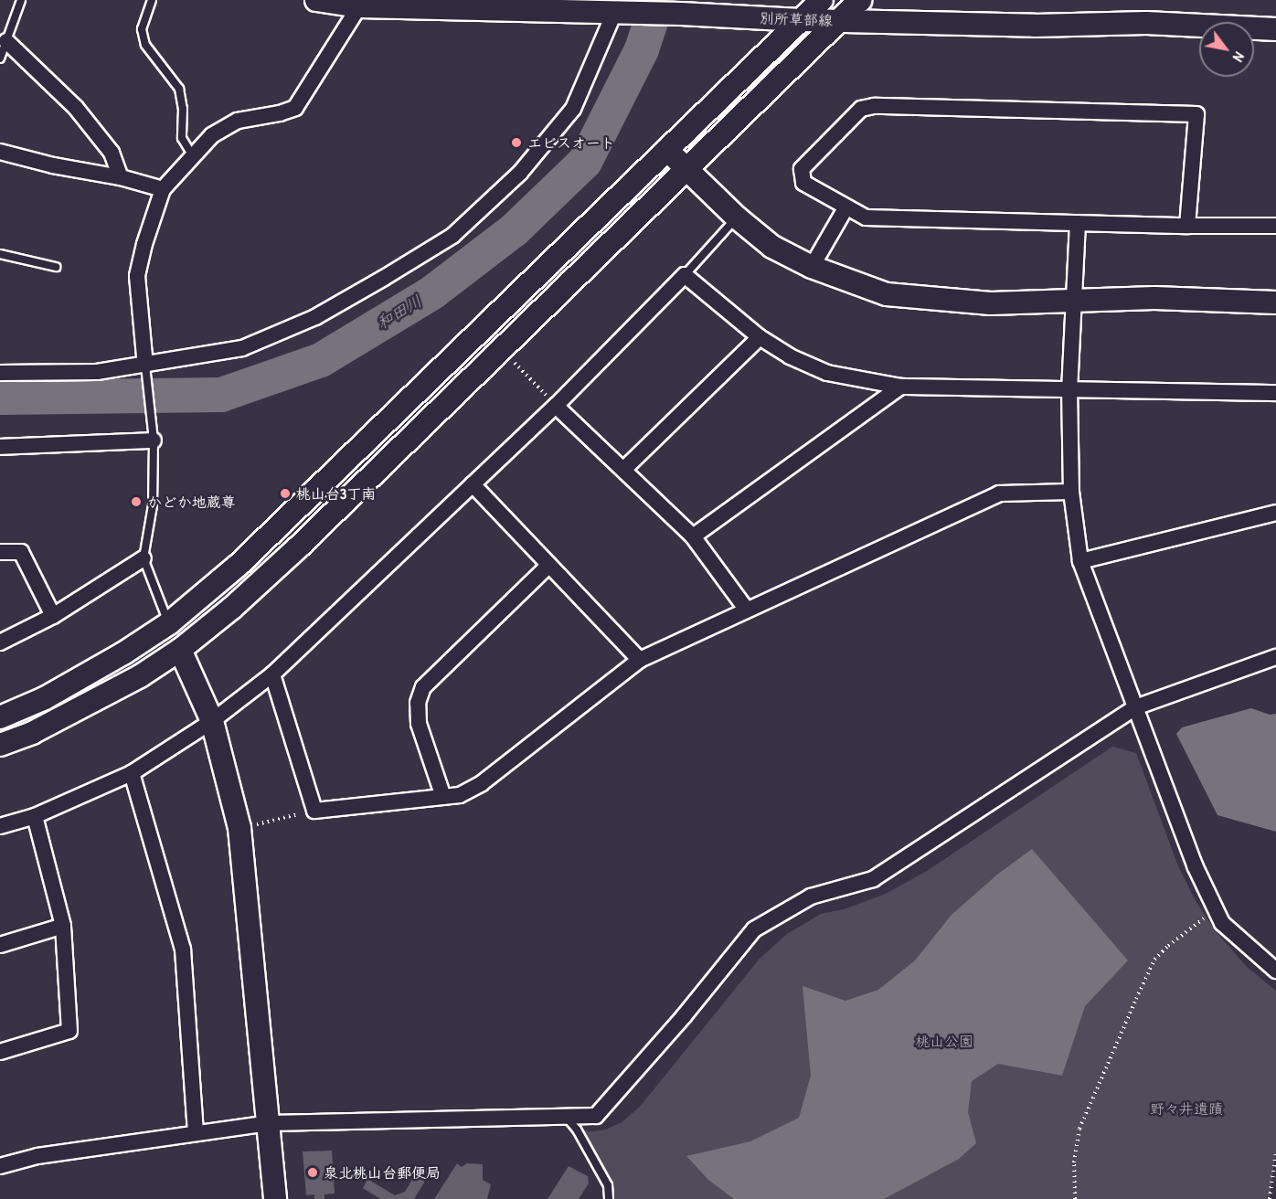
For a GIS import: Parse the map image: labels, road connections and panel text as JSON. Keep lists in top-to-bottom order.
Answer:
{
  "streets": {
    "street": ["別所草部線"]
  },
  "water": ["和田川"],
  "parks": ["桃山公園", "野々井遺蹟"],
  "places": [
    "エビスオート",
    "桃山台3丁南",
    "かどか地蔵尊",
    "泉北桃山台郵便局"
  ],
  "north": "bottom right"
}
